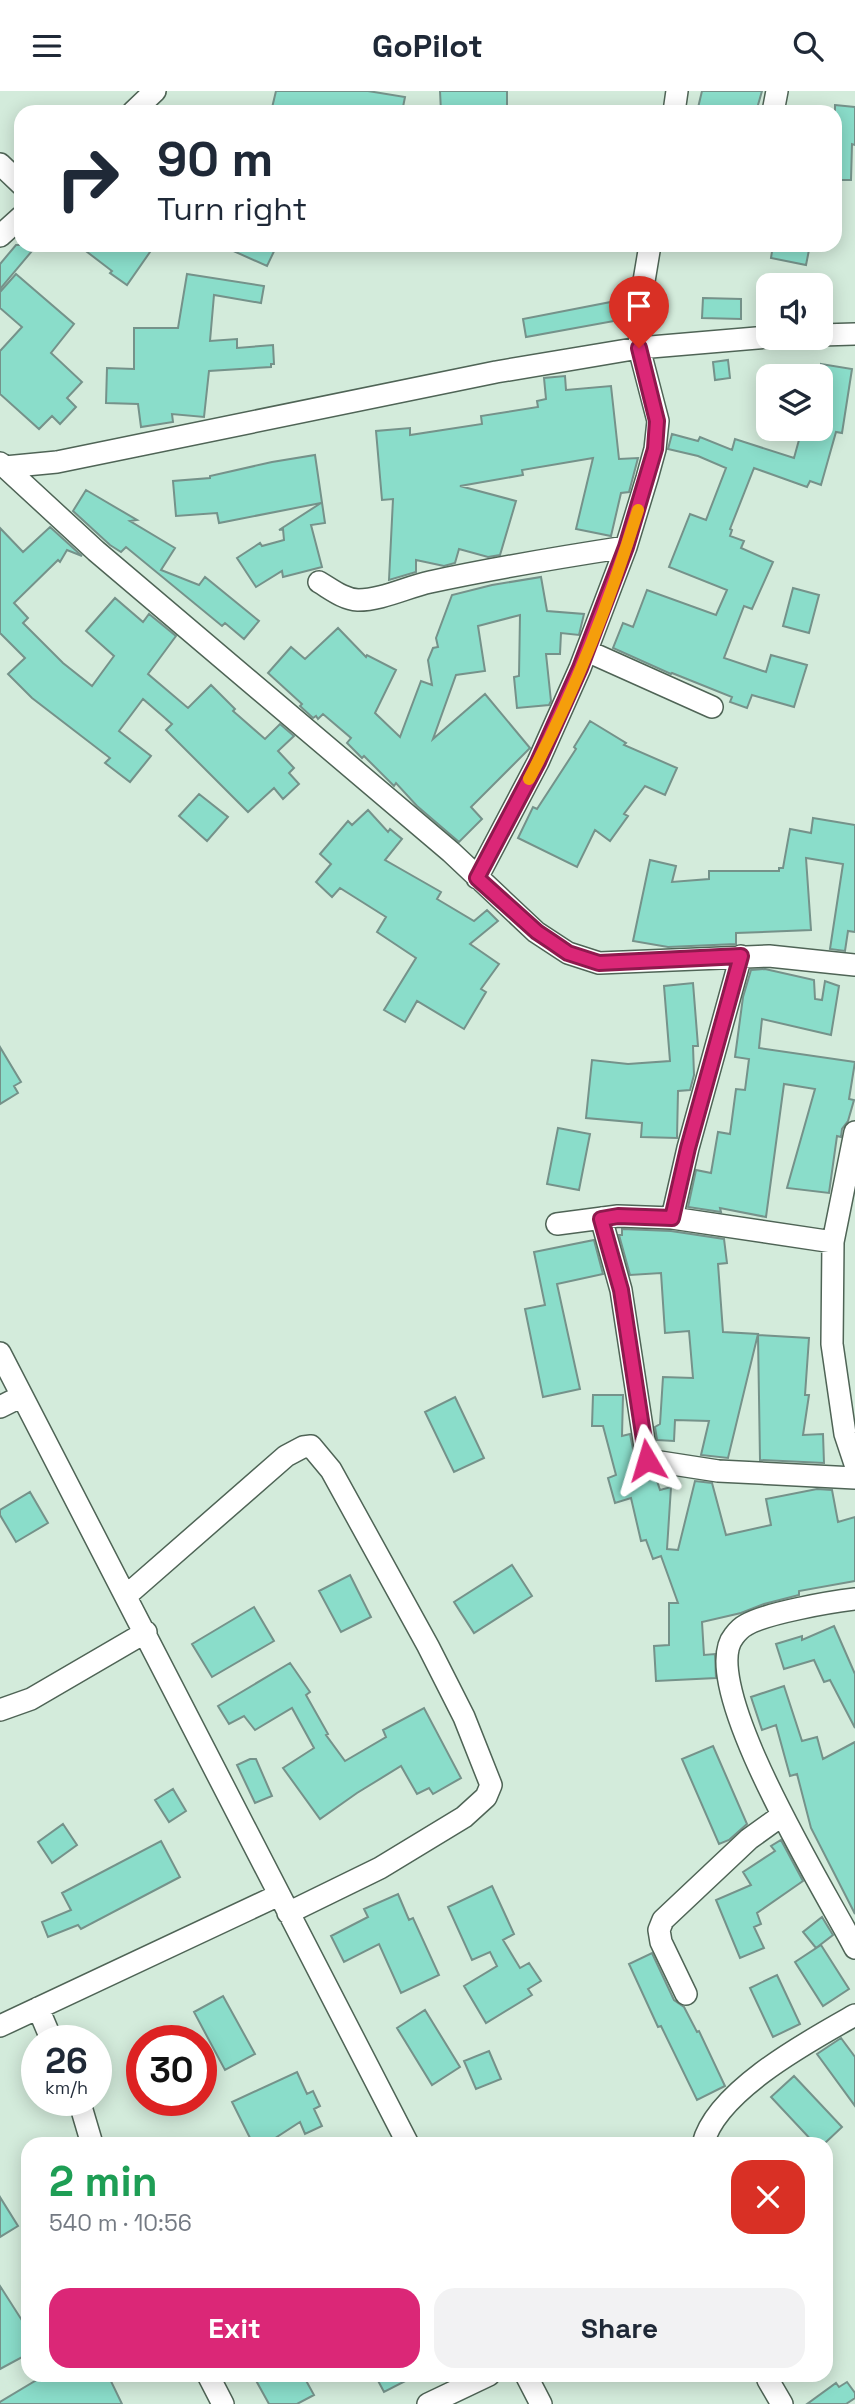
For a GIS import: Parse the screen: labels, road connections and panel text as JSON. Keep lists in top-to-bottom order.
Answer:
{
  "page": {
    "header": "GoPilot",
    "turn": ["90 m", "Turn right"],
    "speed": "26 km/h",
    "limit": "30",
    "heading": ["2 min", "540 m · 10:56"],
    "buttons": ["Exit", "Share"]
  }
}
